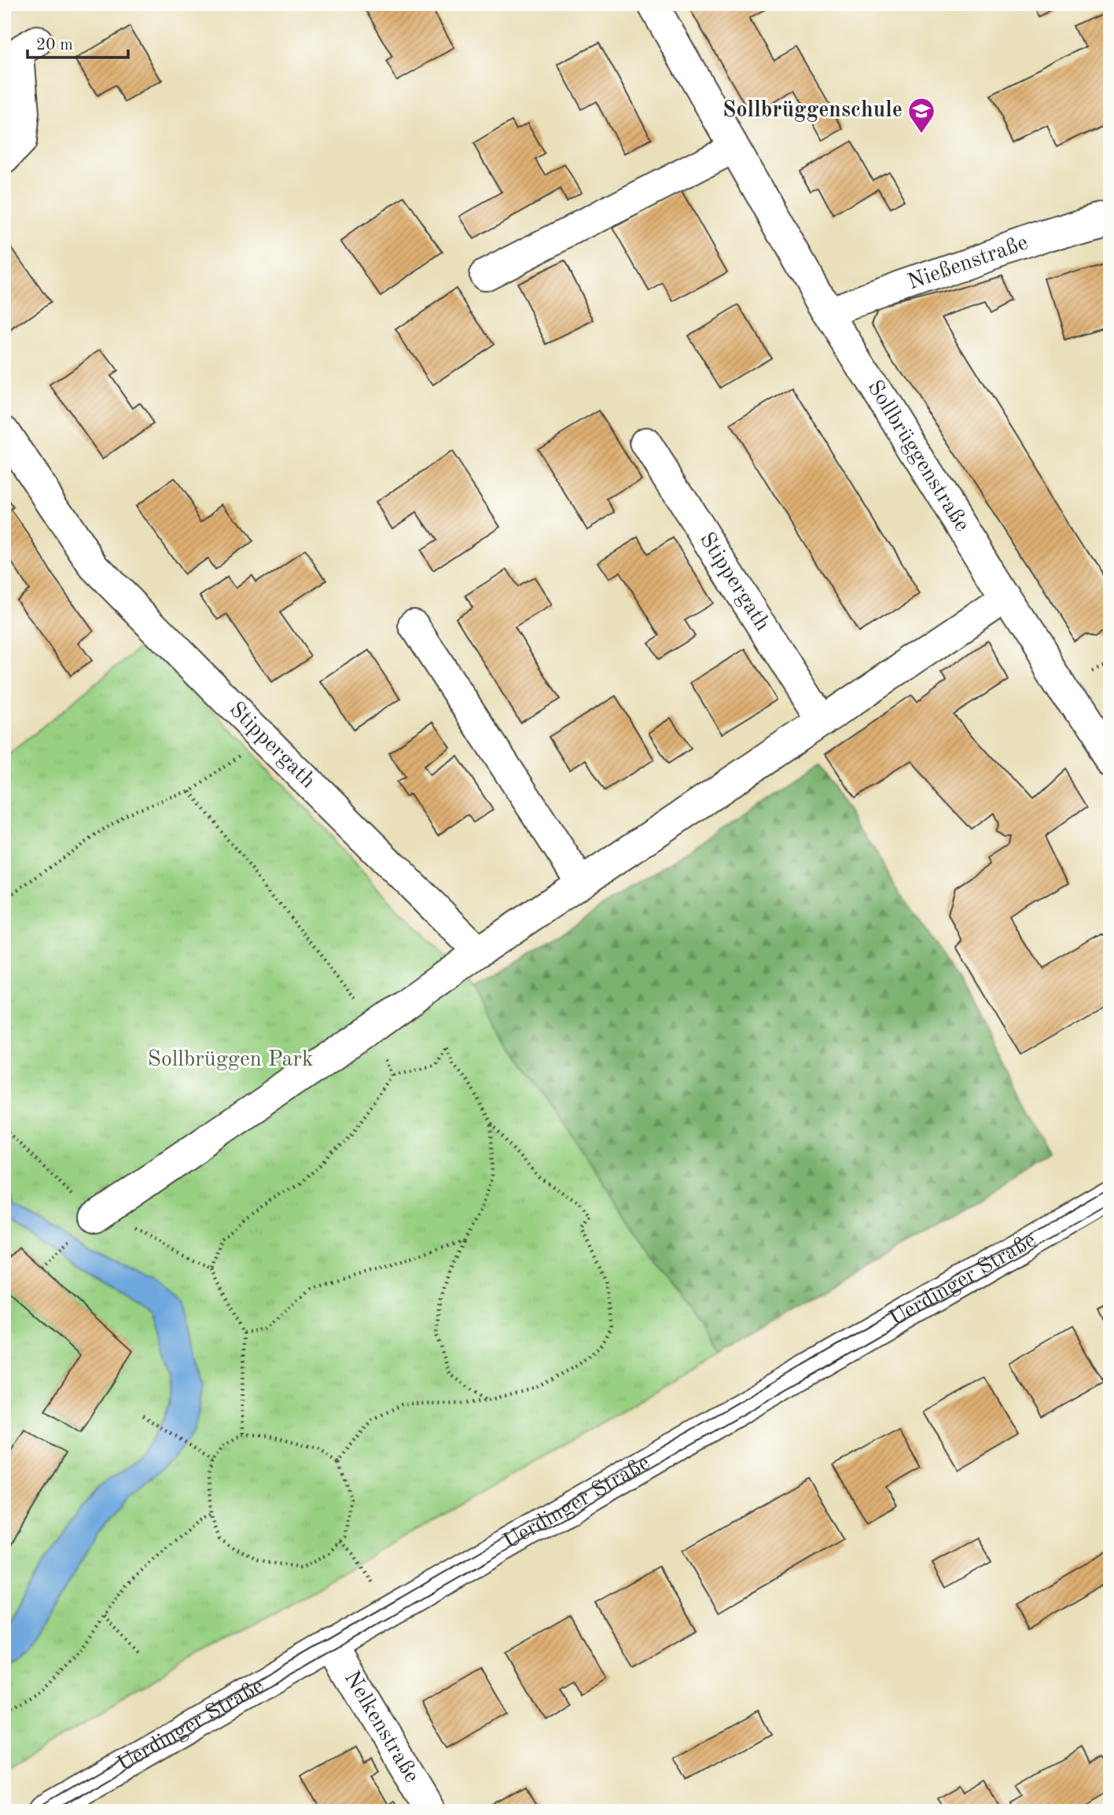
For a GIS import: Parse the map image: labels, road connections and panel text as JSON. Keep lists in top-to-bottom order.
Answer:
{
  "streets": {
    "street": [
      "Nießenstraße",
      "Sollbrüggenstraße",
      "Stippergath",
      "Uerdinger Straße",
      "Nelkenstraße"
    ]
  },
  "crossings": [
    ["Nießenstraße", "Sollbrüggenstraße"],
    ["Uerdinger Straße", "Nelkenstraße"]
  ],
  "parks": ["Sollbrüggen Park"],
  "places": {
    "school or university": ["Sollbrüggenschule"]
  },
  "scale_bar": "20 m"
}
